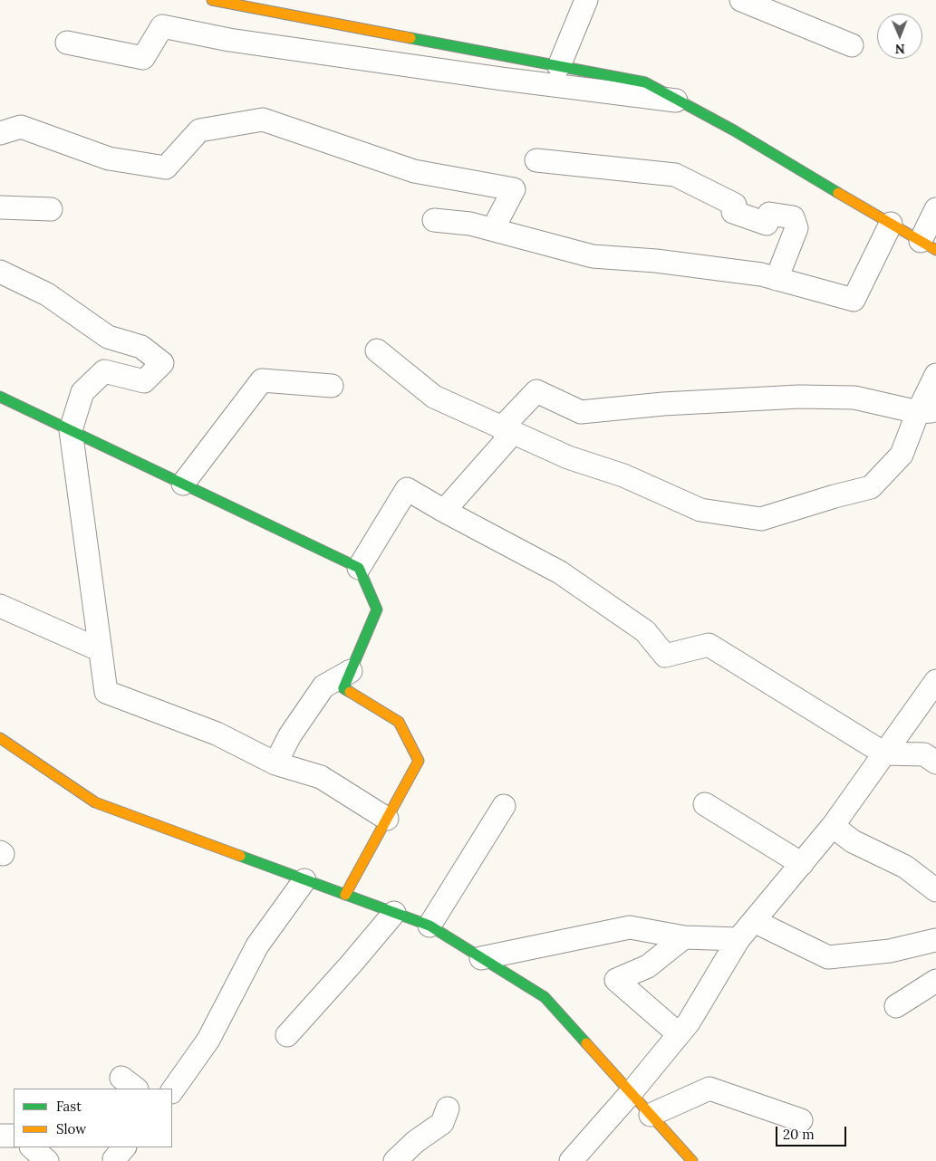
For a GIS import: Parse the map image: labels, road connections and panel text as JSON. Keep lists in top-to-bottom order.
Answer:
{
  "legend": ["Fast", "Slow"],
  "scale_bar": "20 m",
  "north": "bottom"
}
